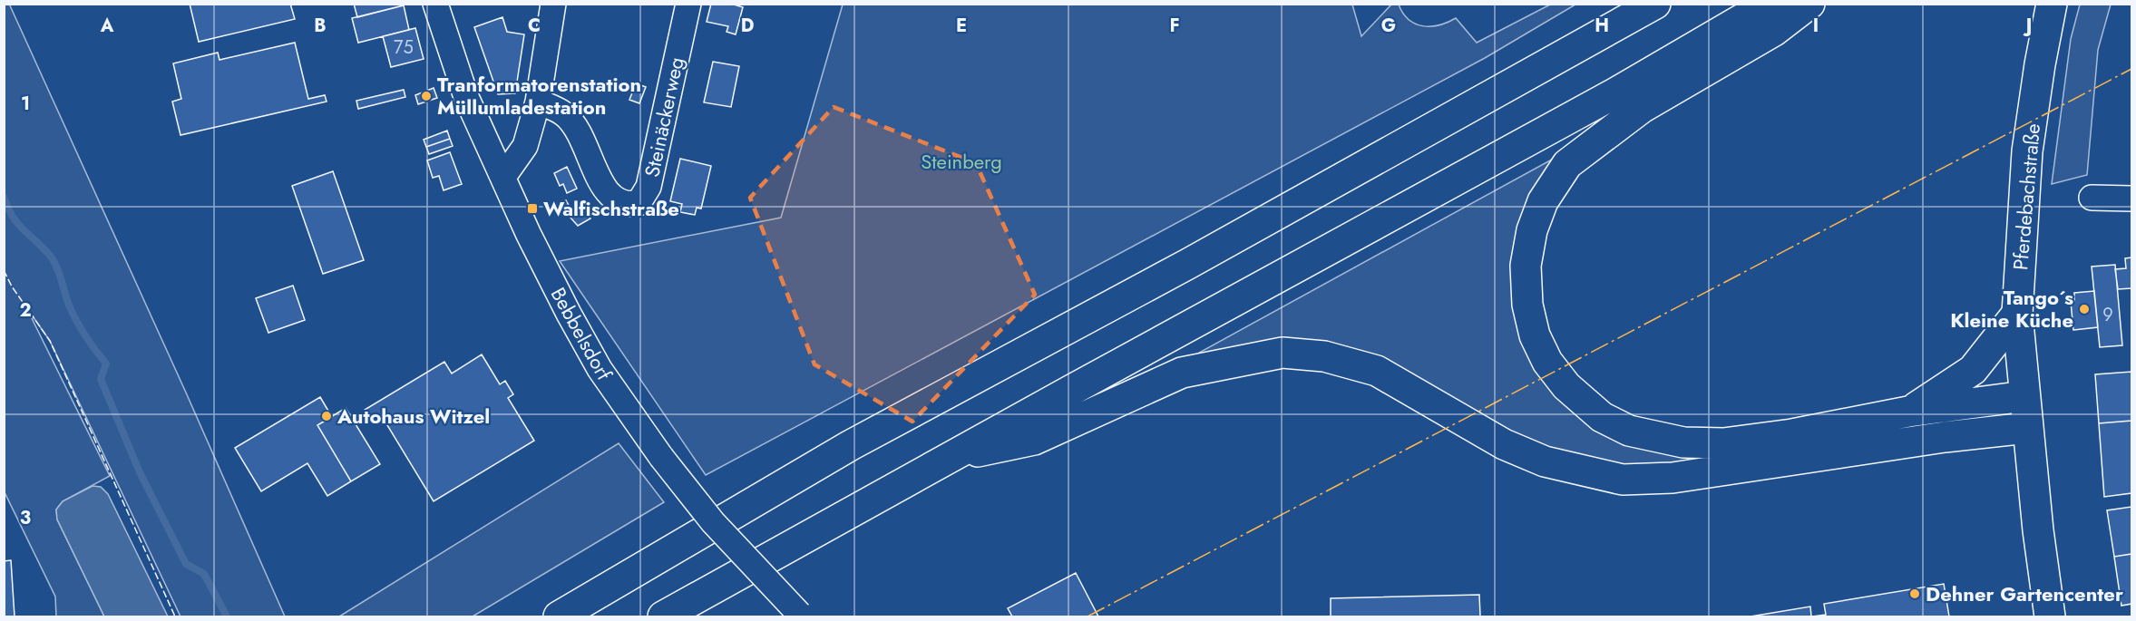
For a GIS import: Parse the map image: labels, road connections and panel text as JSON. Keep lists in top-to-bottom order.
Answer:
{
  "streets": {
    "main road": ["Pferdebachstraße"],
    "street": ["Steinäckerweg", "Bebbelsdorf"]
  },
  "parks": ["Steinberg"],
  "places": {
    "other": [
      "Tranformatorenstation Müllumladestation",
      "Tango´s Kleine Küche",
      "Autohaus Witzel",
      "Dehner Gartencenter"
    ],
    "transit": ["Walfischstraße"]
  },
  "house_numbers": ["75", "9"],
  "grid": {
    "columns": [
      "A",
      "B",
      "C",
      "D",
      "E",
      "F",
      "G",
      "H",
      "I",
      "J"
    ],
    "rows": ["1", "2", "3"]
  }
}
